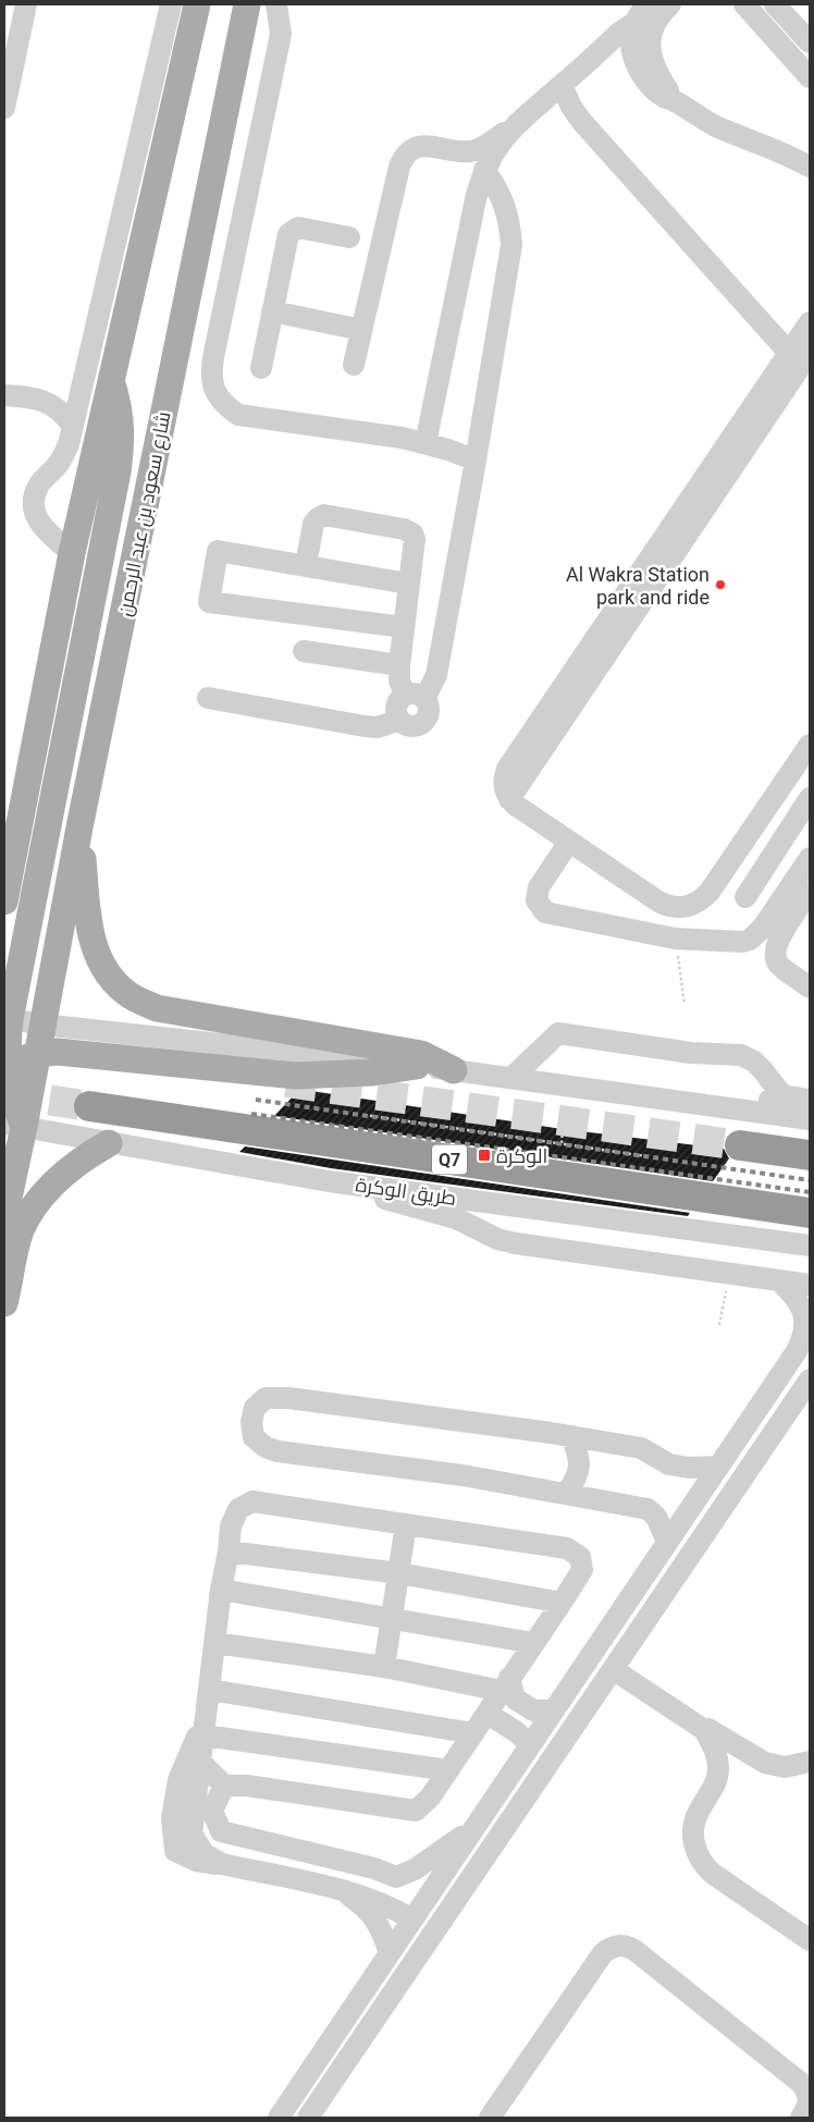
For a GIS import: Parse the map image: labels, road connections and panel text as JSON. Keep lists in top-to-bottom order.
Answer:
{
  "streets": {
    "highway": ["Q7", "طريق الوكرة"],
    "main road": ["شارع سعود بن عبد الرحمن"]
  },
  "crossings": [
    ["شارع سعود بن عبد الرحمن", "طريق الوكرة"]
  ],
  "places": {
    "other": ["Al Wakra Station park and ride"],
    "transit": ["الوكرة"]
  }
}
